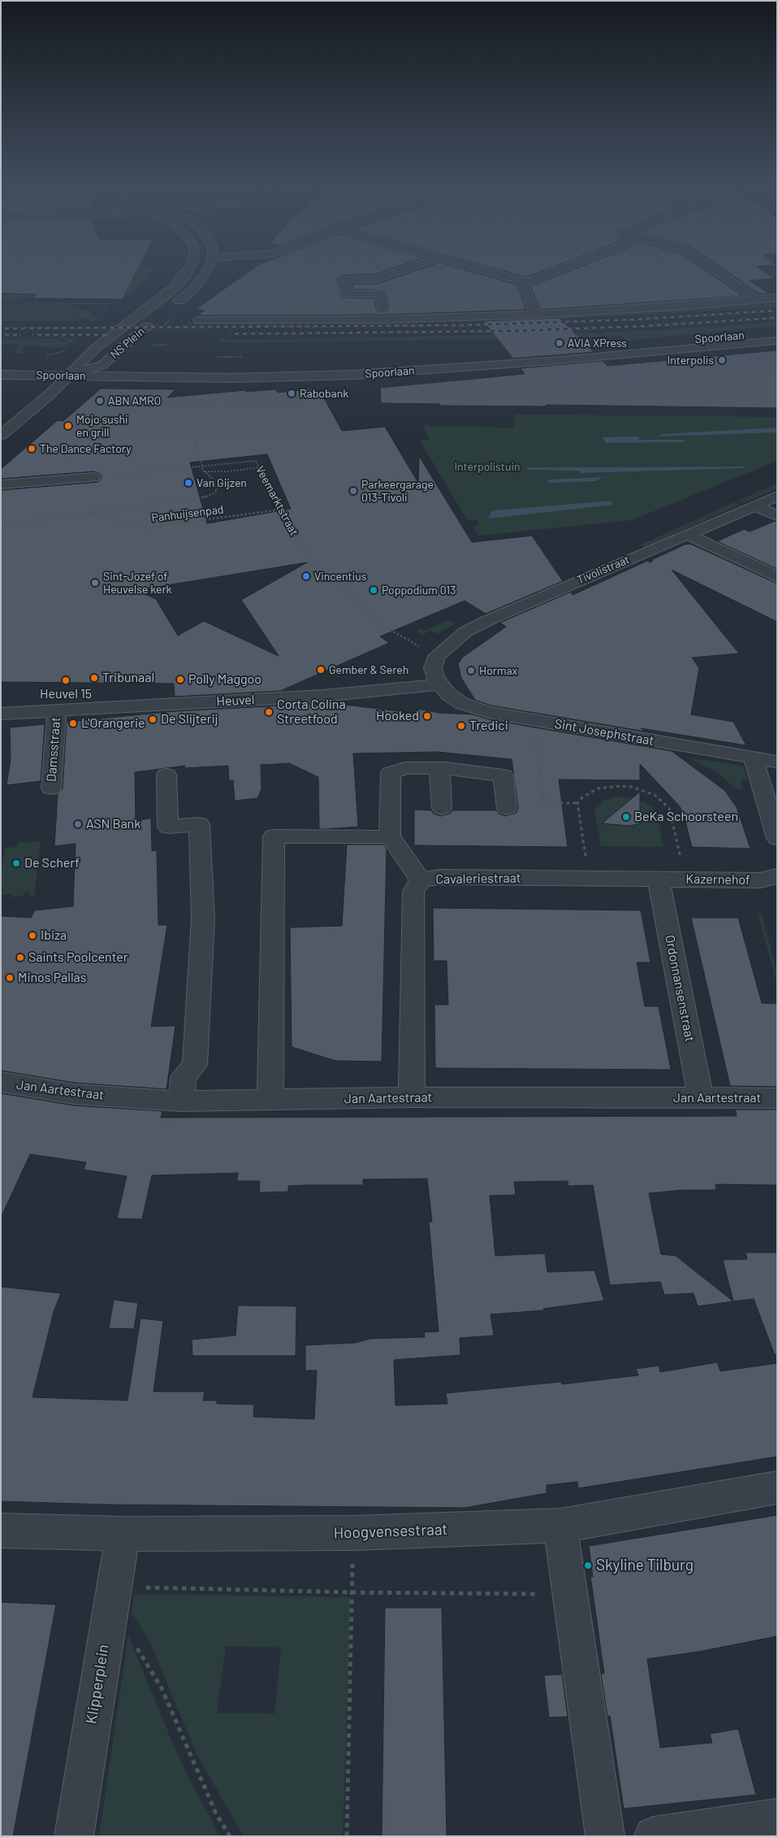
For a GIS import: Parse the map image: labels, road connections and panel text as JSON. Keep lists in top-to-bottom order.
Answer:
{
  "streets": {
    "street": [
      "Spoorlaan",
      "NS Plein",
      "Tivolistraat",
      "Heuvel",
      "Sint Josephstraat",
      "Damsstraat",
      "Cavaleriestraat",
      "Kazernehof",
      "Ordonnansenstraat",
      "Jan Aartestraat",
      "Hoogvensestraat",
      "Klipperplein"
    ],
    "path": ["Veemarktstraat", "Panhuijsenpad"]
  },
  "crossings": [
    ["Spoorlaan", "NS Plein"],
    ["Veemarktstraat", "Panhuijsenpad"],
    ["Veemarktstraat", "Tivolistraat"],
    ["Heuvel", "Sint Josephstraat"],
    ["Heuvel", "Damsstraat"],
    ["Cavaleriestraat", "Kazernehof"],
    ["Cavaleriestraat", "Ordonnansenstraat"],
    ["Cavaleriestraat", "Jan Aartestraat"],
    ["Kazernehof", "Ordonnansenstraat"],
    ["Ordonnansenstraat", "Jan Aartestraat"],
    ["Hoogvensestraat", "Klipperplein"]
  ],
  "parks": ["Interpolistuin"],
  "places": [
    "AVIA XPress",
    "Interpolis",
    "Rabobank",
    "ABN AMRO",
    "Mojo sushi en grill",
    "The Dance Factory",
    "Van Gijzen",
    "Parkeergarage 013-Tivoli",
    "Vincentius",
    "Sint-Jozef of Heuvelse kerk",
    "Poppodium 013",
    "Gember & Sereh",
    "Hormax",
    "Tribunaal",
    "Polly Maggoo",
    "Heuvel 15",
    "Corta Colina Streetfood",
    "Hooked",
    "De Slijterij",
    "L'Orangerie",
    "Tredici",
    "BeKa Schoorsteen",
    "ASN Bank",
    "De Scherf",
    "Ibiza",
    "Saints Poolcenter",
    "Minos Pallas",
    "Skyline Tilburg"
  ]
}
